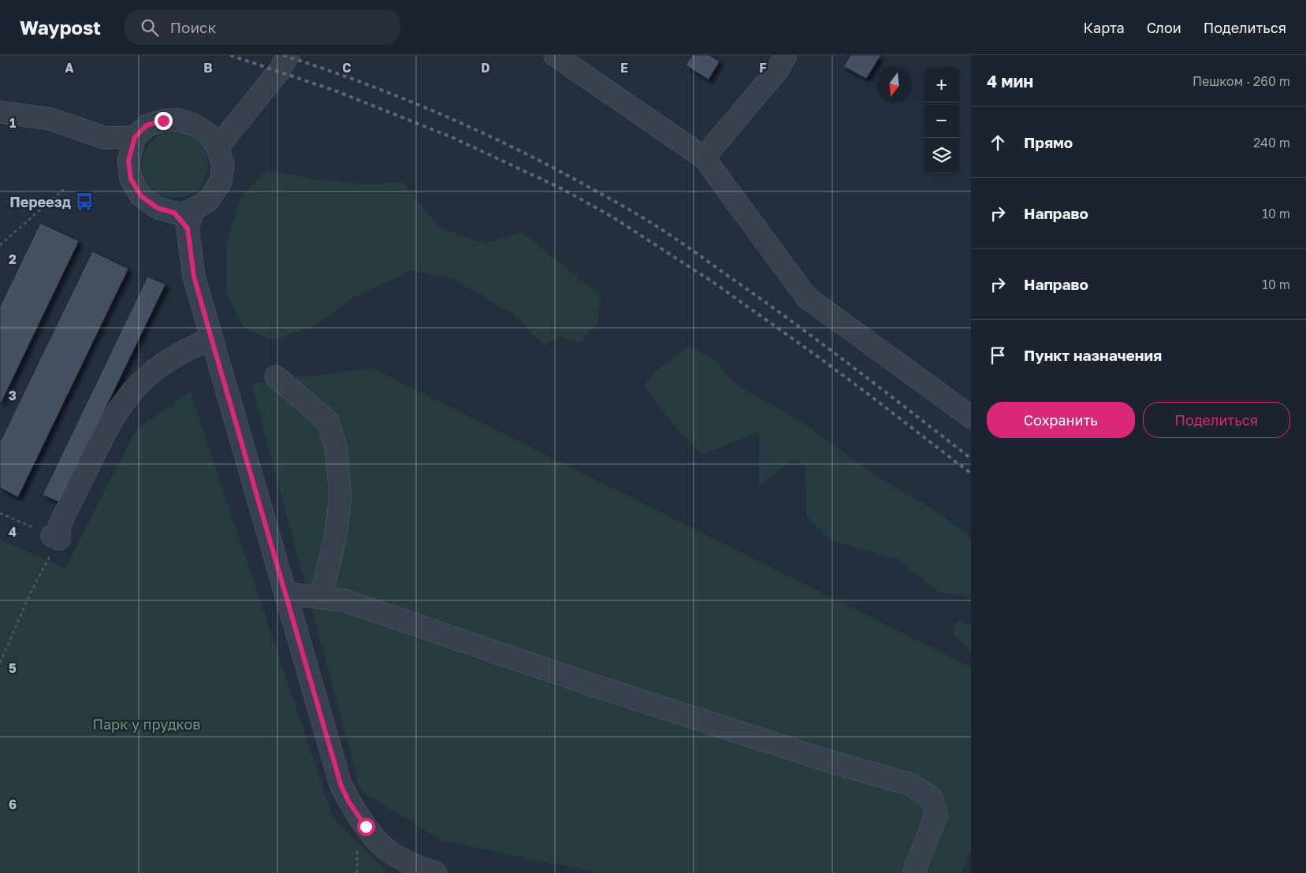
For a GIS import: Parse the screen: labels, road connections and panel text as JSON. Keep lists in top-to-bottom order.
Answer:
{
  "parks": ["Парк у прудков"],
  "places": {
    "bus stop": ["Переезд"]
  },
  "north": "bottom",
  "page": {
    "header": "Waypost",
    "search": "Поиск",
    "nav": ["Карта", "Слои", "Поделиться"],
    "heading": ["4 мин", "Пешком · 260 m"],
    "map_buttons": ["+", "−"],
    "list": [
      ["Прямо", "240 m"],
      ["Направо", "10 m"],
      ["Направо", "10 m"],
      "Пункт назначения"
    ],
    "buttons": ["Сохранить", "Поделиться"]
  },
  "grid": {
    "columns": [
      "A",
      "B",
      "C",
      "D",
      "E",
      "F"
    ],
    "rows": [
      "1",
      "2",
      "3",
      "4",
      "5",
      "6"
    ]
  }
}
